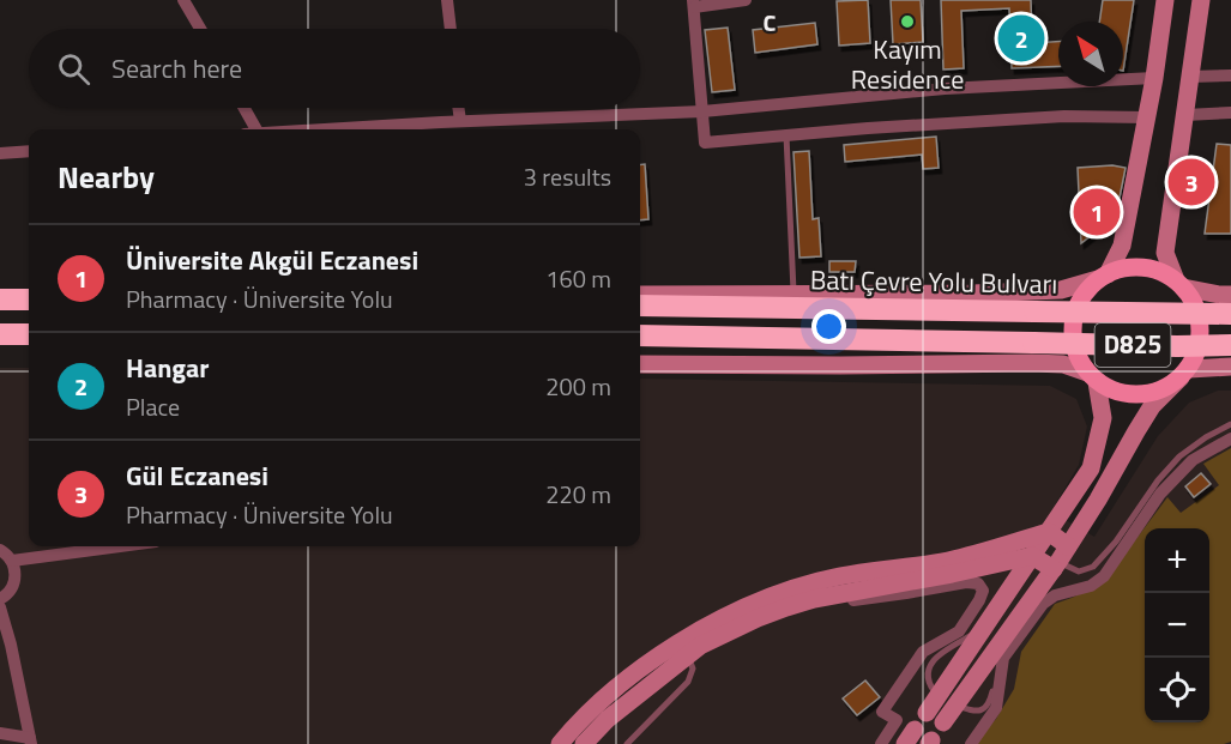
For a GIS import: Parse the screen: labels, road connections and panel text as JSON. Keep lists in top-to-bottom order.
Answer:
{
  "streets": {
    "highway": ["Batı Çevre Yolu Bulvarı", "D825"]
  },
  "places": ["Kayım Residence"],
  "north": "top left",
  "page": {
    "pins": ["2", "3", "1"],
    "search": "Search here",
    "heading": ["Nearby", "3 results"],
    "list": [
      {
        "mark": "1",
        "name": "Üniversite Akgül Eczanesi",
        "note": "Pharmacy · Üniversite Yolu",
        "value": "160 m"
      },
      {
        "mark": "2",
        "name": "Hangar",
        "note": "Place",
        "value": "200 m"
      },
      {
        "mark": "3",
        "name": "Gül Eczanesi",
        "note": "Pharmacy · Üniversite Yolu",
        "value": "220 m"
      }
    ],
    "map_buttons": ["+", "−"]
  },
  "grid": {
    "columns": ["C"]
  }
}
